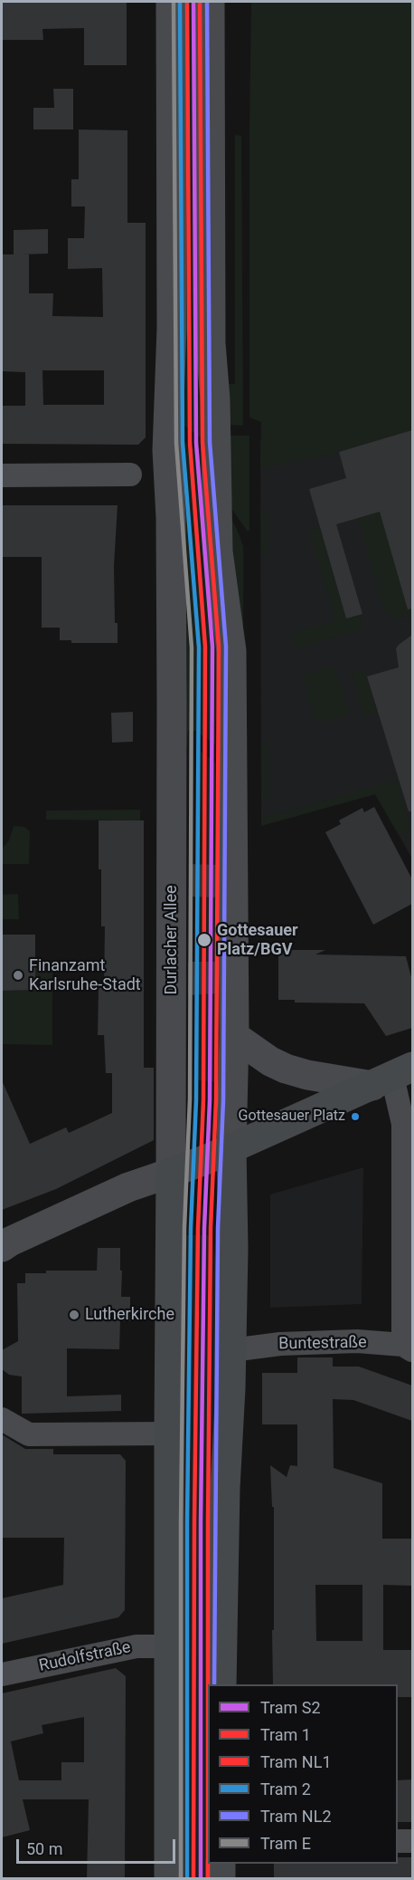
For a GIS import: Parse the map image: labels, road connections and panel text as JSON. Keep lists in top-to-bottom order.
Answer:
{
  "streets": {
    "main road": ["Durlacher Allee"],
    "street": ["Buntestraße", "Rudolfstraße"]
  },
  "crossings": [
    ["Durlacher Allee", "Rudolfstraße"]
  ],
  "places": [
    "Gottesauer Platz/BGV",
    "Finanzamt Karlsruhe-Stadt",
    "Gottesauer Platz",
    "Lutherkirche"
  ],
  "lines": [
    "tram line S2",
    "tram line 1",
    "tram line NL1",
    "tram line 2",
    "tram line NL2",
    "tram line E"
  ],
  "legend": [
    "Tram S2",
    "Tram 1",
    "Tram NL1",
    "Tram 2",
    "Tram NL2",
    "Tram E"
  ],
  "scale_bar": "50 m"
}
